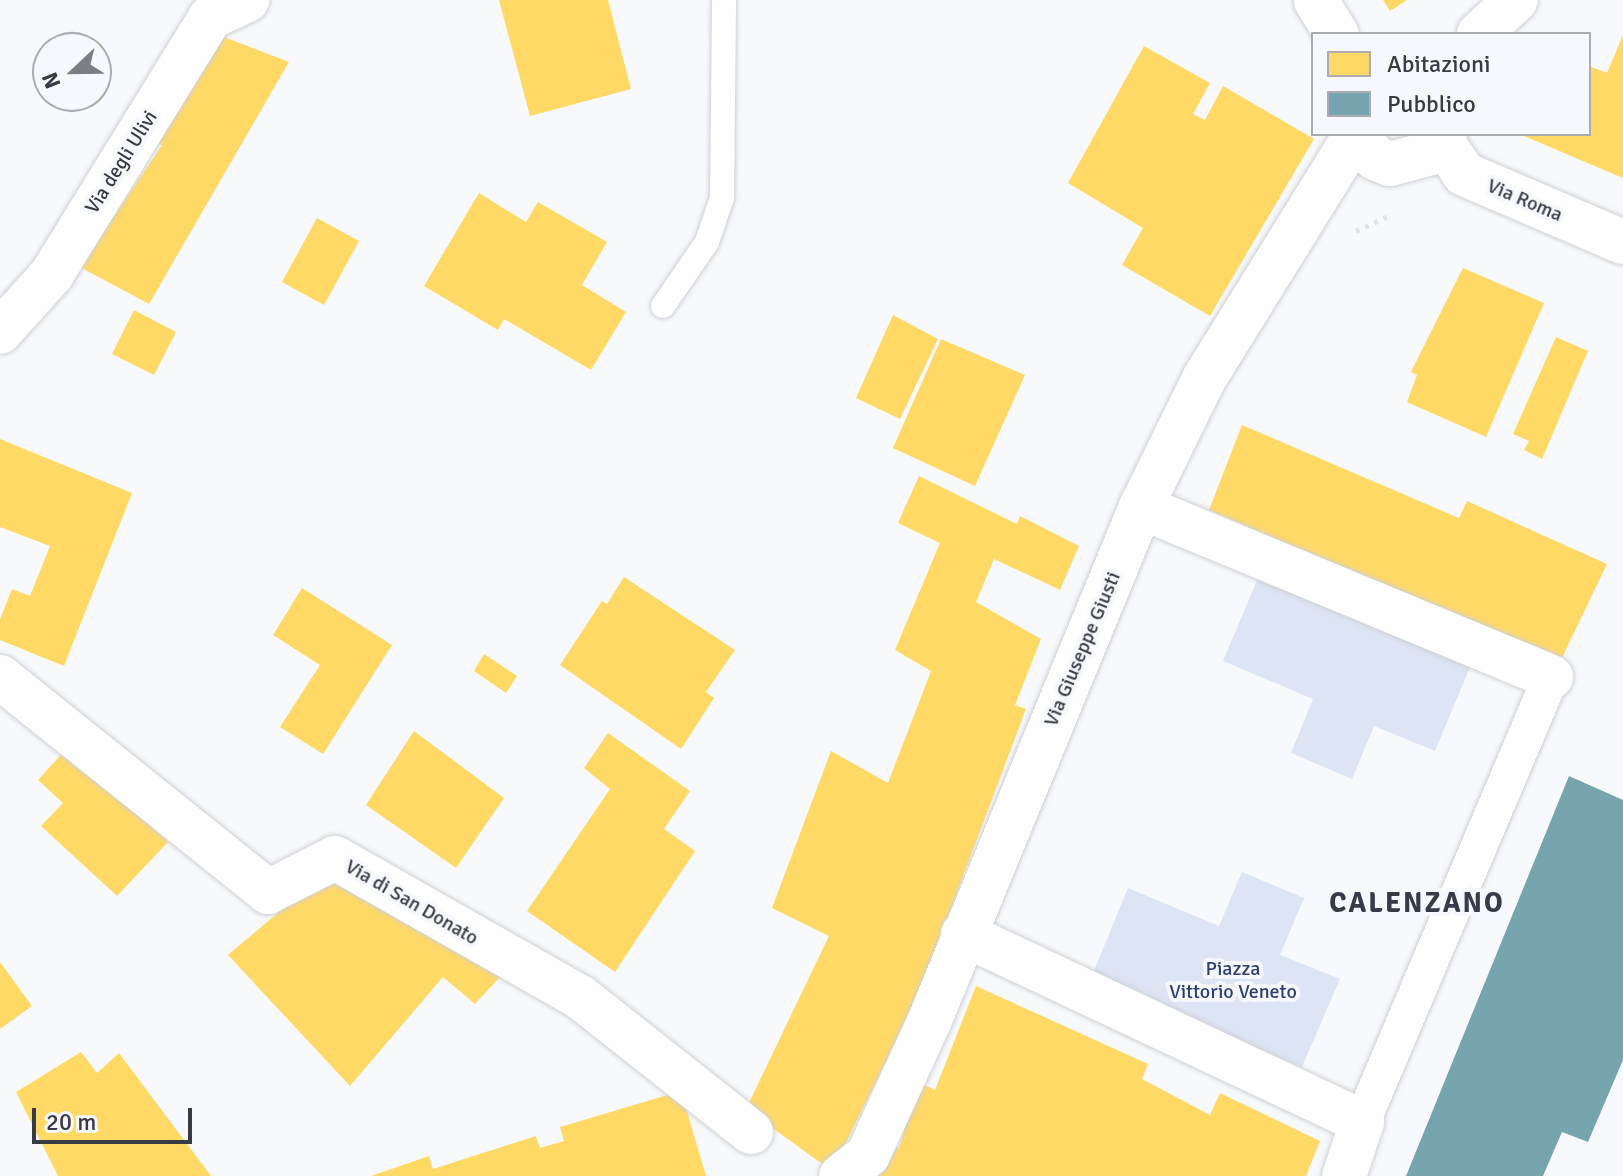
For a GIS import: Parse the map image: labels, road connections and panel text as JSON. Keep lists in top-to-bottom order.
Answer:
{
  "streets": {
    "street": [
      "Via degli Ulivi",
      "Via Roma",
      "Via Giuseppe Giusti",
      "Via di San Donato"
    ]
  },
  "crossings": [
    ["Via Roma", "Via Giuseppe Giusti"]
  ],
  "districts": ["CALENZANO"],
  "parks": ["Piazza Vittorio Veneto"],
  "legend": ["Abitazioni", "Pubblico"],
  "scale_bar": "20 m",
  "north": "left"
}
